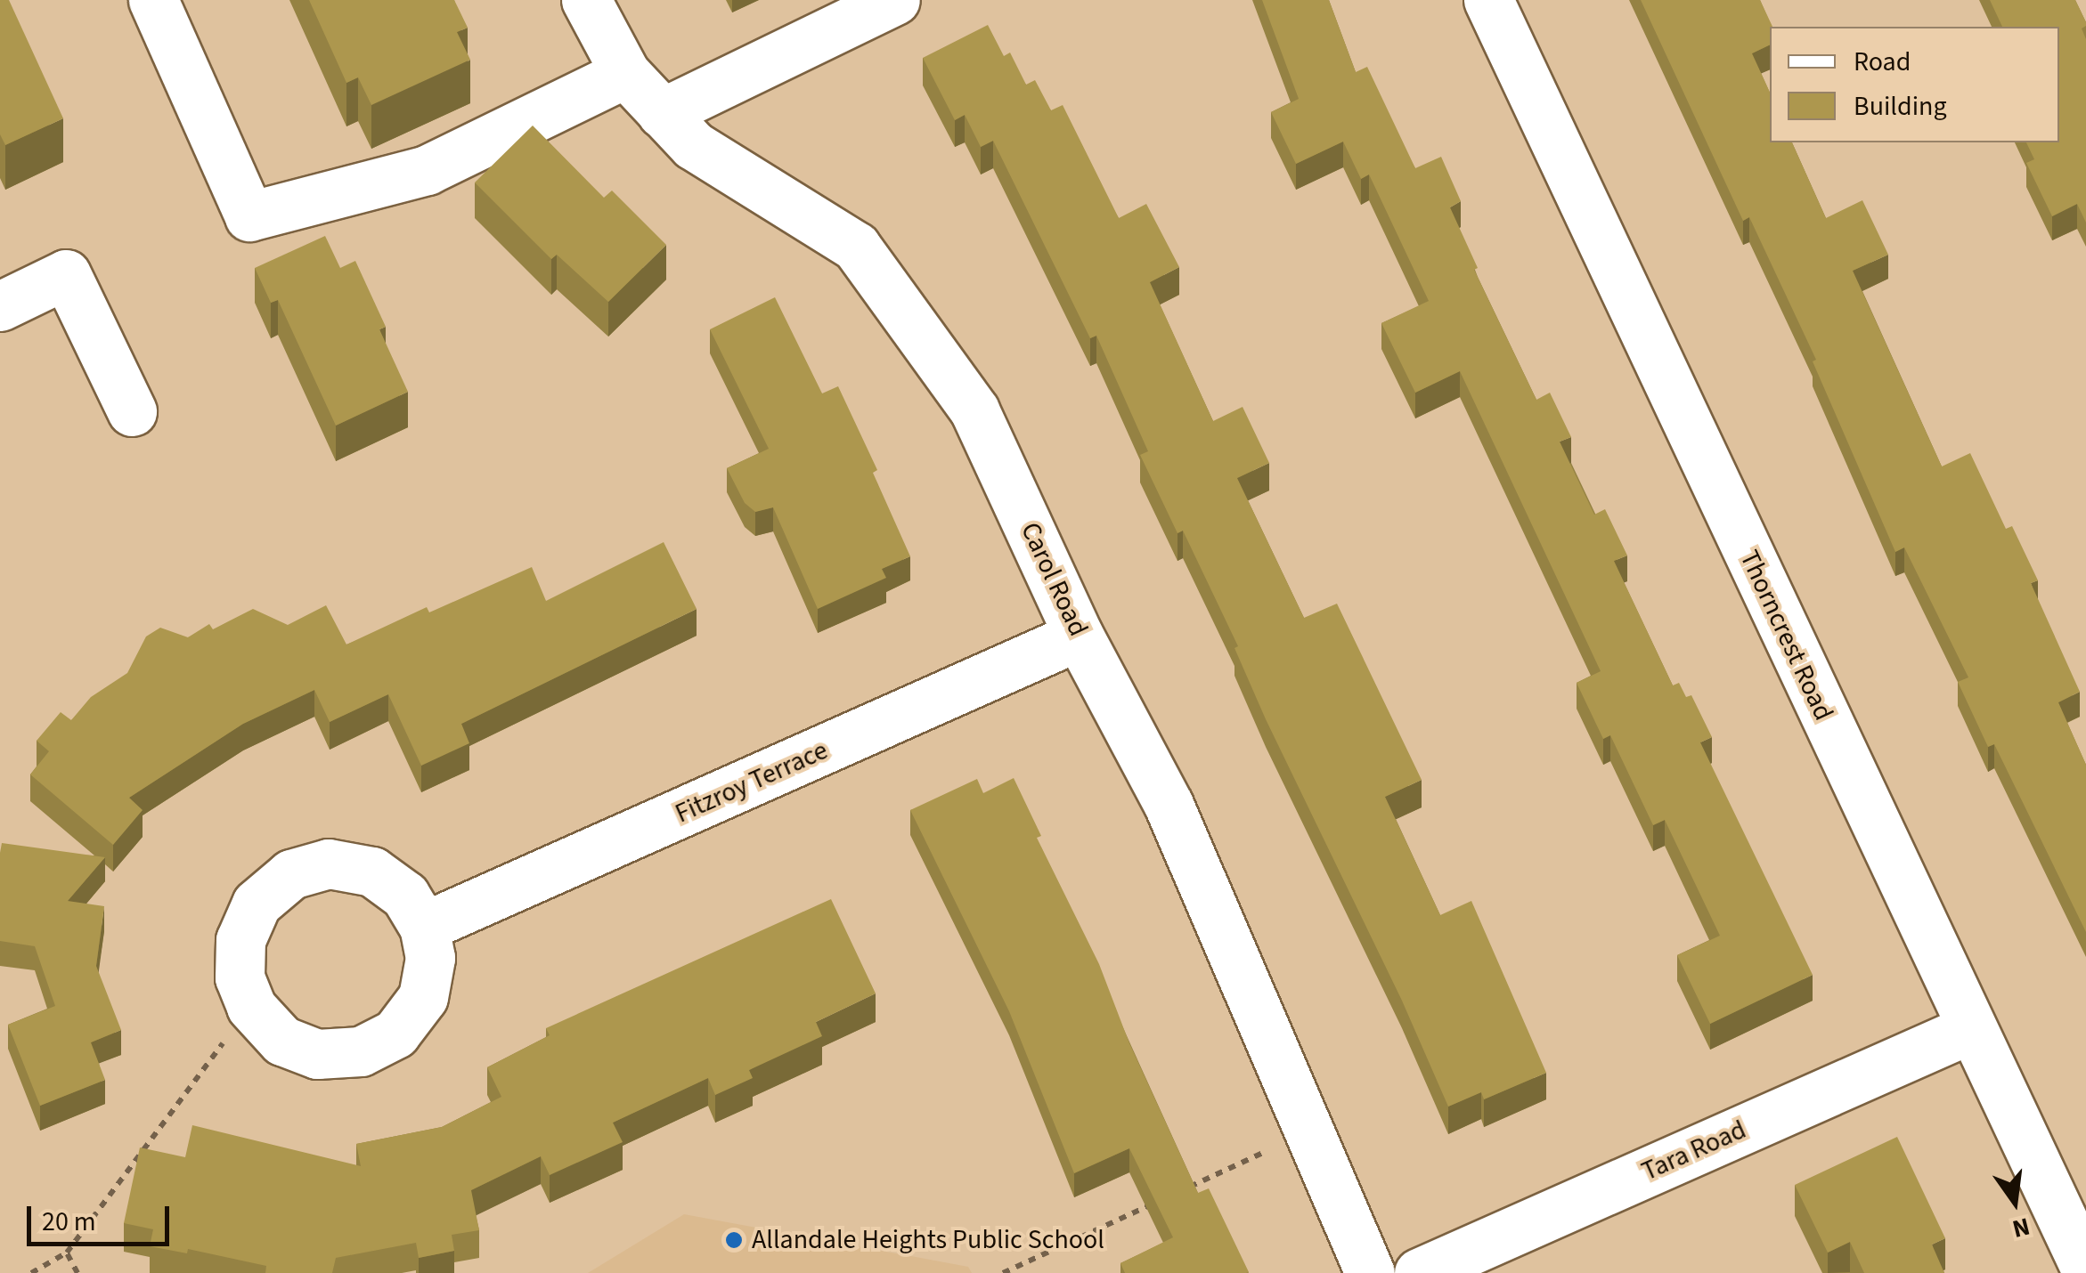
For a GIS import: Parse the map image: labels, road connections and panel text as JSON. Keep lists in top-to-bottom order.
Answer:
{
  "streets": {
    "street": [
      "Carol Road",
      "Thorncrest Road",
      "Fitzroy Terrace",
      "Tara Road"
    ]
  },
  "crossings": [
    ["Carol Road", "Fitzroy Terrace"],
    ["Thorncrest Road", "Tara Road"]
  ],
  "places": ["Allandale Heights Public School"],
  "legend": ["Road", "Building"],
  "scale_bar": "20 m",
  "north": "bottom"
}
